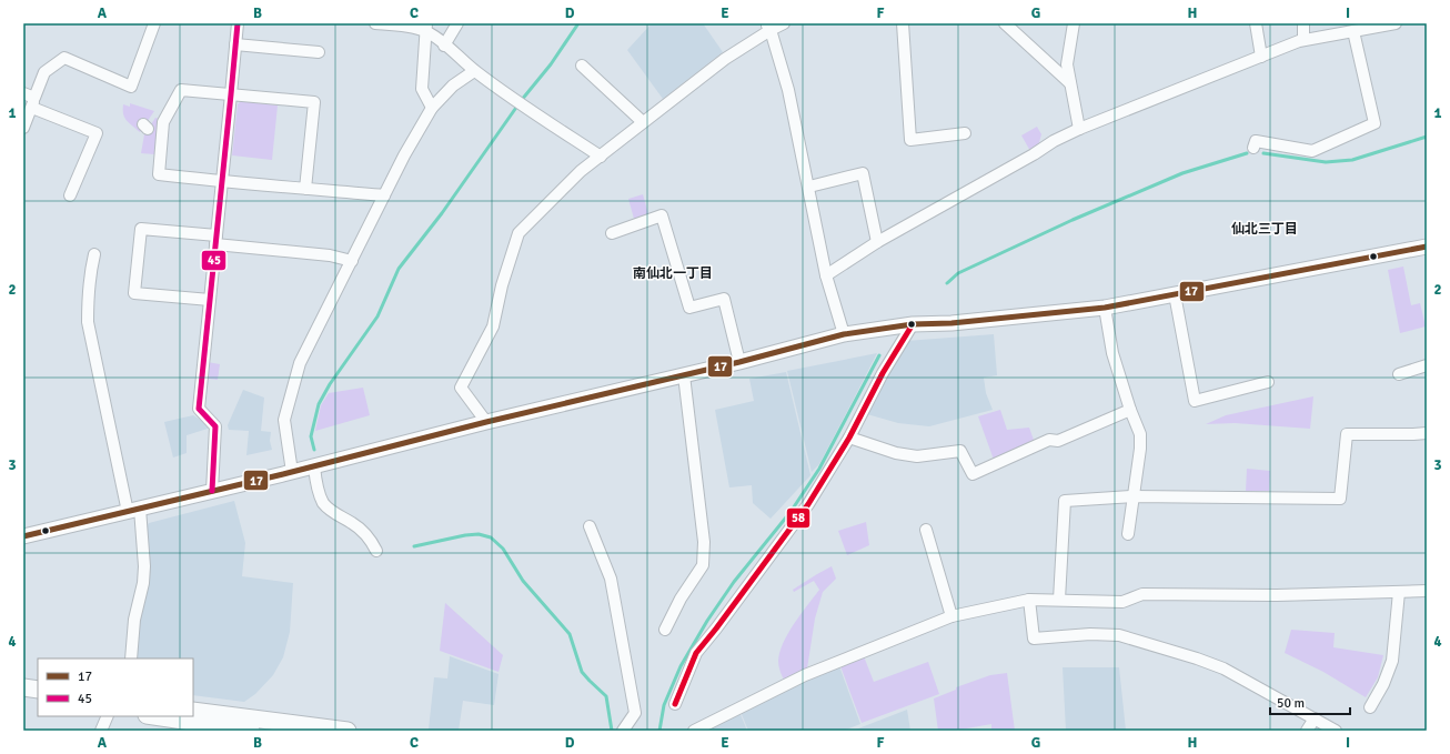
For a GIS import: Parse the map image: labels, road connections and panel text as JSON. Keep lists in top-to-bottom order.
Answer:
{
  "districts": ["仙北三丁目", "南仙北一丁目"],
  "lines": ["transit line 45", "transit line 17", "transit line 58"],
  "legend": ["17", "45"],
  "scale_bar": "50 m",
  "grid": {
    "columns": [
      "A",
      "B",
      "C",
      "D",
      "E",
      "F",
      "G",
      "H",
      "I"
    ],
    "rows": [
      "1",
      "2",
      "3",
      "4"
    ]
  }
}
